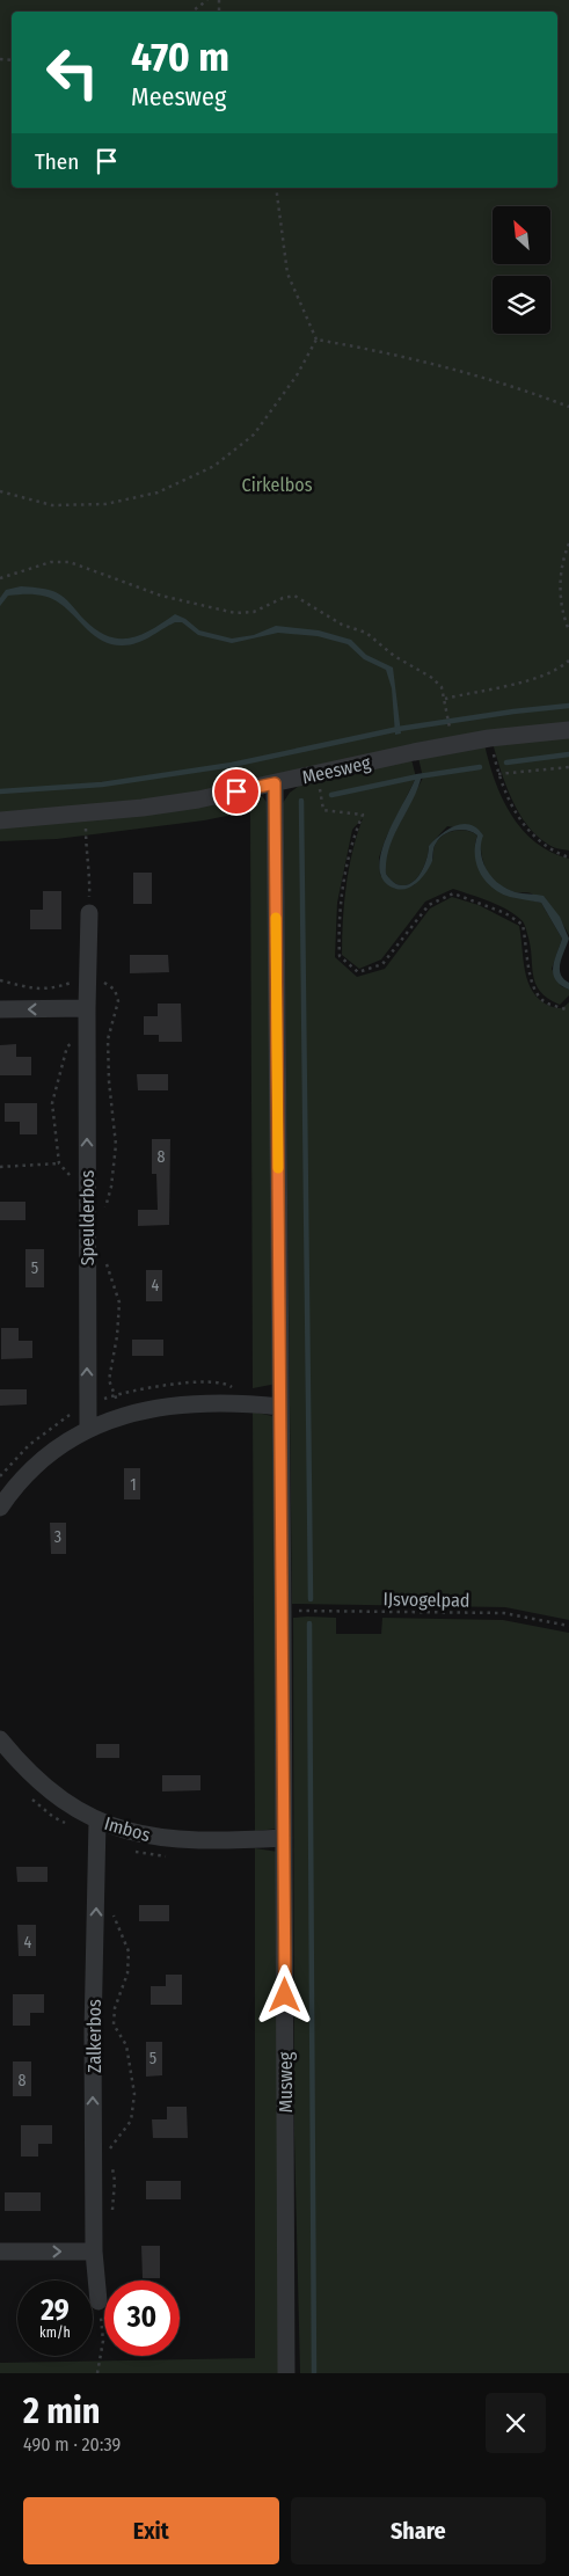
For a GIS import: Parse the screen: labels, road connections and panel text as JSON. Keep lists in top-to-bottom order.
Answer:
{
  "streets": {
    "street": [
      "Meesweg",
      "Speulderbos",
      "Imbos",
      "Zalkerbos",
      "Musweg"
    ],
    "path": ["IJsvogelpad"]
  },
  "crossings": [
    ["Meesweg", "Musweg"],
    ["IJsvogelpad", "Musweg"],
    ["Imbos", "Zalkerbos"],
    ["Imbos", "Musweg"]
  ],
  "one_way": ["Speulderbos", "Zalkerbos"],
  "parks": ["Cirkelbos"],
  "house_numbers": [
    "8",
    "5",
    "4",
    "1",
    "3",
    "4",
    "5",
    "8"
  ],
  "north": "top left",
  "page": {
    "turn": ["470 m", "Meesweg"],
    "then": "Then",
    "speed": "29 km/h",
    "limit": "30",
    "heading": ["2 min", "490 m · 20:39"],
    "buttons": ["Exit", "Share"]
  }
}
